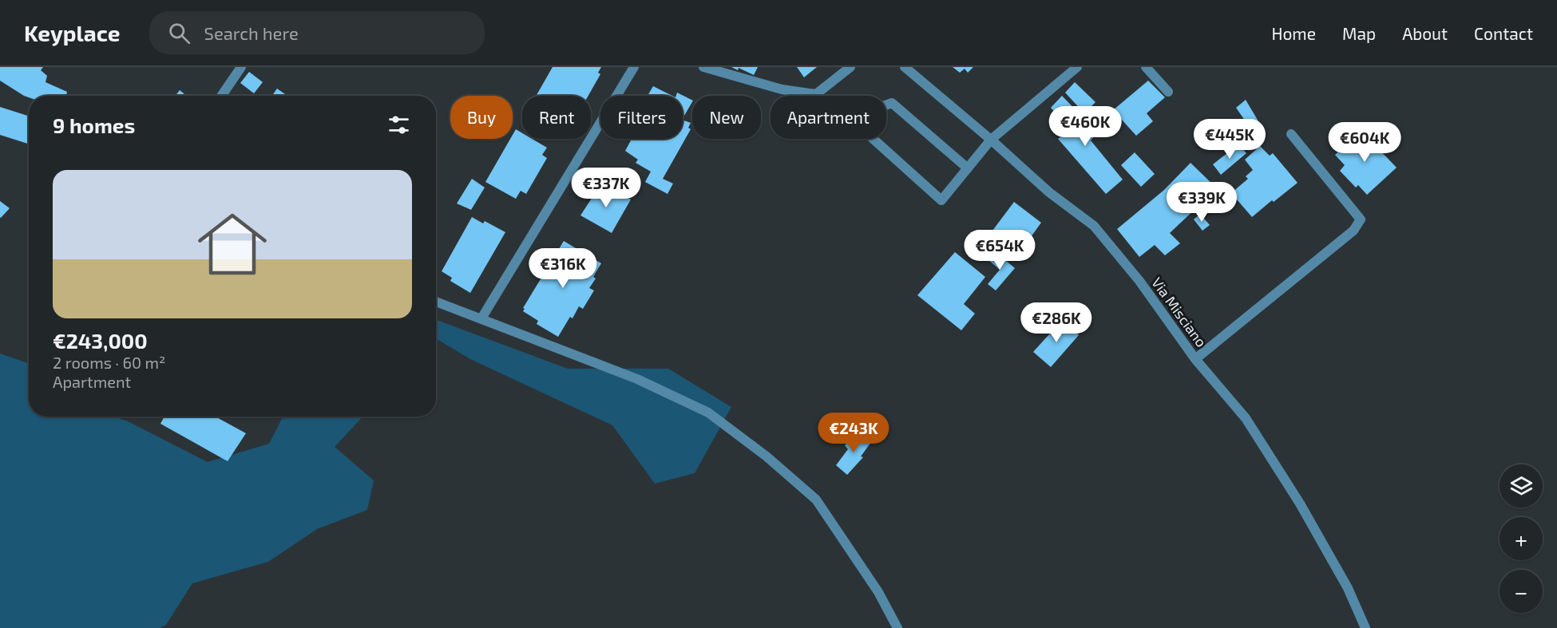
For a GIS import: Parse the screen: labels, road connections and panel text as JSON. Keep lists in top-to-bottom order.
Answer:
{
  "streets": {
    "street": ["Via Misciano"]
  },
  "page": {
    "header": "Keyplace",
    "search": "Search here",
    "nav": [
      "Home",
      "Map",
      "About",
      "Contact"
    ],
    "chip": [
      "Buy",
      "Rent",
      "Filters",
      "New",
      "Apartment"
    ],
    "heading": "9 homes",
    "price": [
      "€460K",
      "€445K",
      "€604K",
      "€337K",
      "€339K",
      "€654K",
      "€316K",
      "€286K",
      "€243K"
    ],
    "list": [
      {
        "name": "€243,000",
        "note": "2 rooms · 60 m² · Apartment"
      }
    ],
    "map_buttons": ["+", "−"]
  }
}
